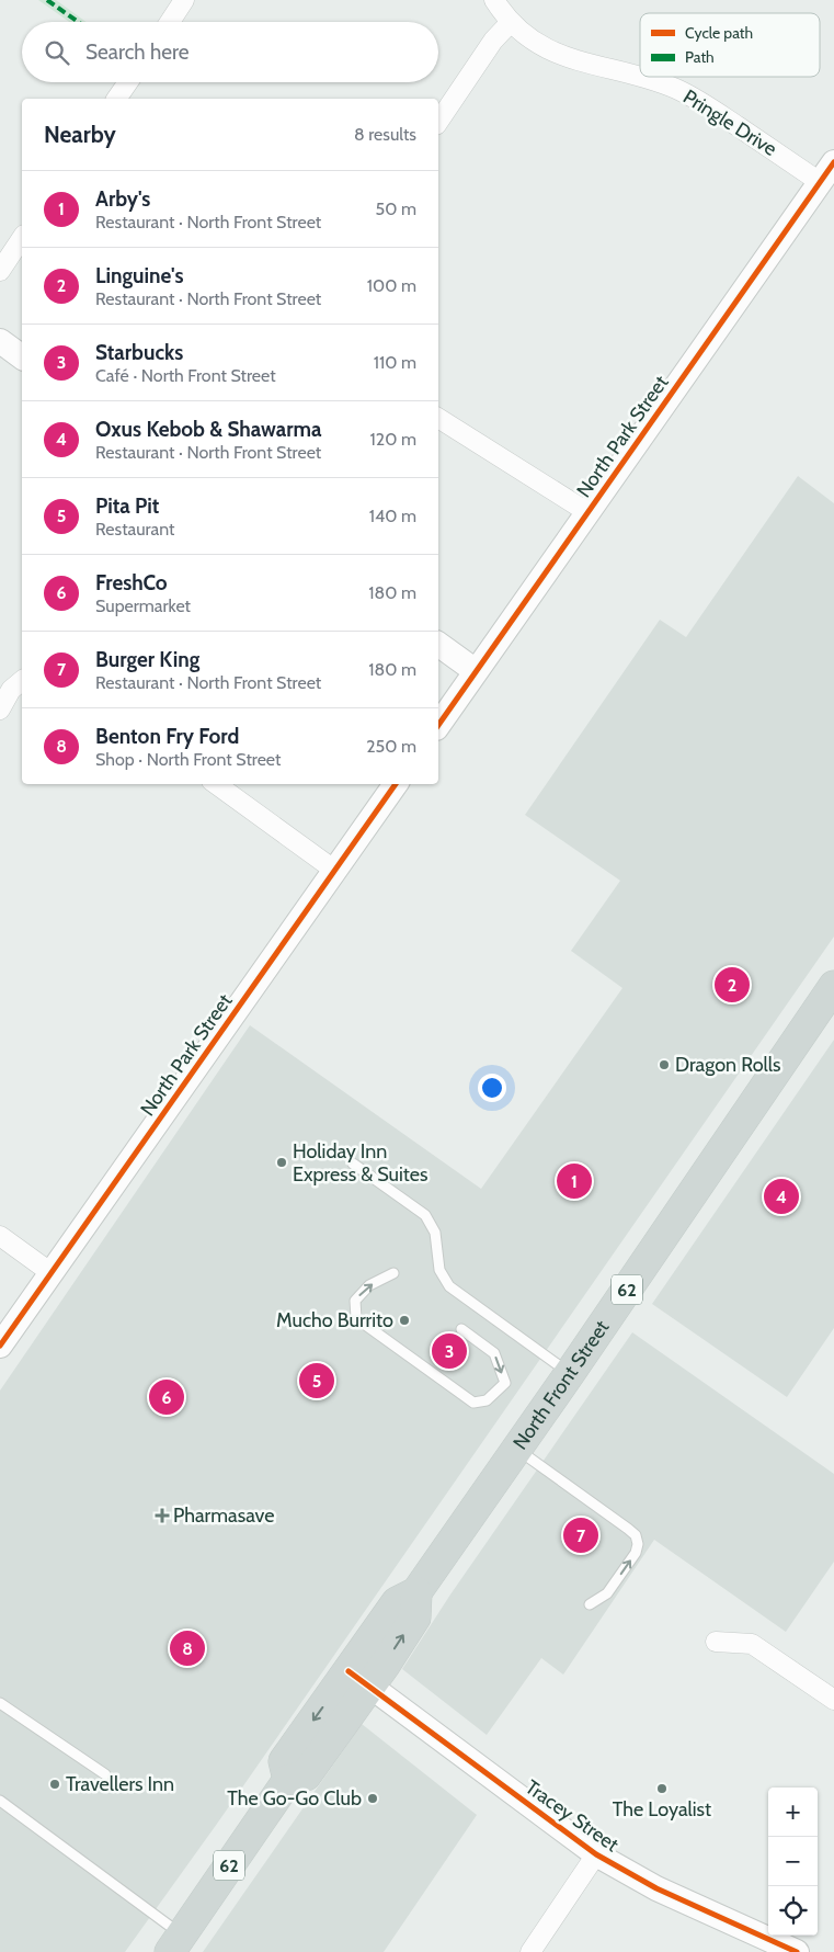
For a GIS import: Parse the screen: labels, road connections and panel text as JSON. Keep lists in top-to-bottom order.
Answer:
{
  "streets": {
    "main road": ["62", "North Front Street"],
    "street": ["Pringle Drive", "North Park Street", "Tracey Street"]
  },
  "crossings": [
    ["Pringle Drive", "North Park Street"],
    ["North Front Street", "Tracey Street"]
  ],
  "places": {
    "other": [
      "Dragon Rolls",
      "Holiday Inn Express & Suites",
      "Mucho Burrito",
      "Travellers Inn",
      "The Loyalist",
      "The Go-Go Club"
    ],
    "health": ["Pharmasave"]
  },
  "legend": ["Cycle path", "Path"],
  "page": {
    "search": "Search here",
    "heading": ["Nearby", "8 results"],
    "list": [
      {
        "mark": "1",
        "name": "Arby's",
        "note": "Restaurant · North Front Street",
        "value": "50 m"
      },
      {
        "mark": "2",
        "name": "Linguine's",
        "note": "Restaurant · North Front Street",
        "value": "100 m"
      },
      {
        "mark": "3",
        "name": "Starbucks",
        "note": "Café · North Front Street",
        "value": "110 m"
      },
      {
        "mark": "4",
        "name": "Oxus Kebob & Shawarma",
        "note": "Restaurant · North Front Street",
        "value": "120 m"
      },
      {
        "mark": "5",
        "name": "Pita Pit",
        "note": "Restaurant",
        "value": "140 m"
      },
      {
        "mark": "6",
        "name": "FreshCo",
        "note": "Supermarket",
        "value": "180 m"
      },
      {
        "mark": "7",
        "name": "Burger King",
        "note": "Restaurant · North Front Street",
        "value": "180 m"
      },
      {
        "mark": "8",
        "name": "Benton Fry Ford",
        "note": "Shop · North Front Street",
        "value": "250 m"
      }
    ],
    "pins": [
      "2",
      "1",
      "4",
      "3",
      "5",
      "6",
      "7",
      "8"
    ],
    "map_buttons": ["+", "−"]
  }
}
